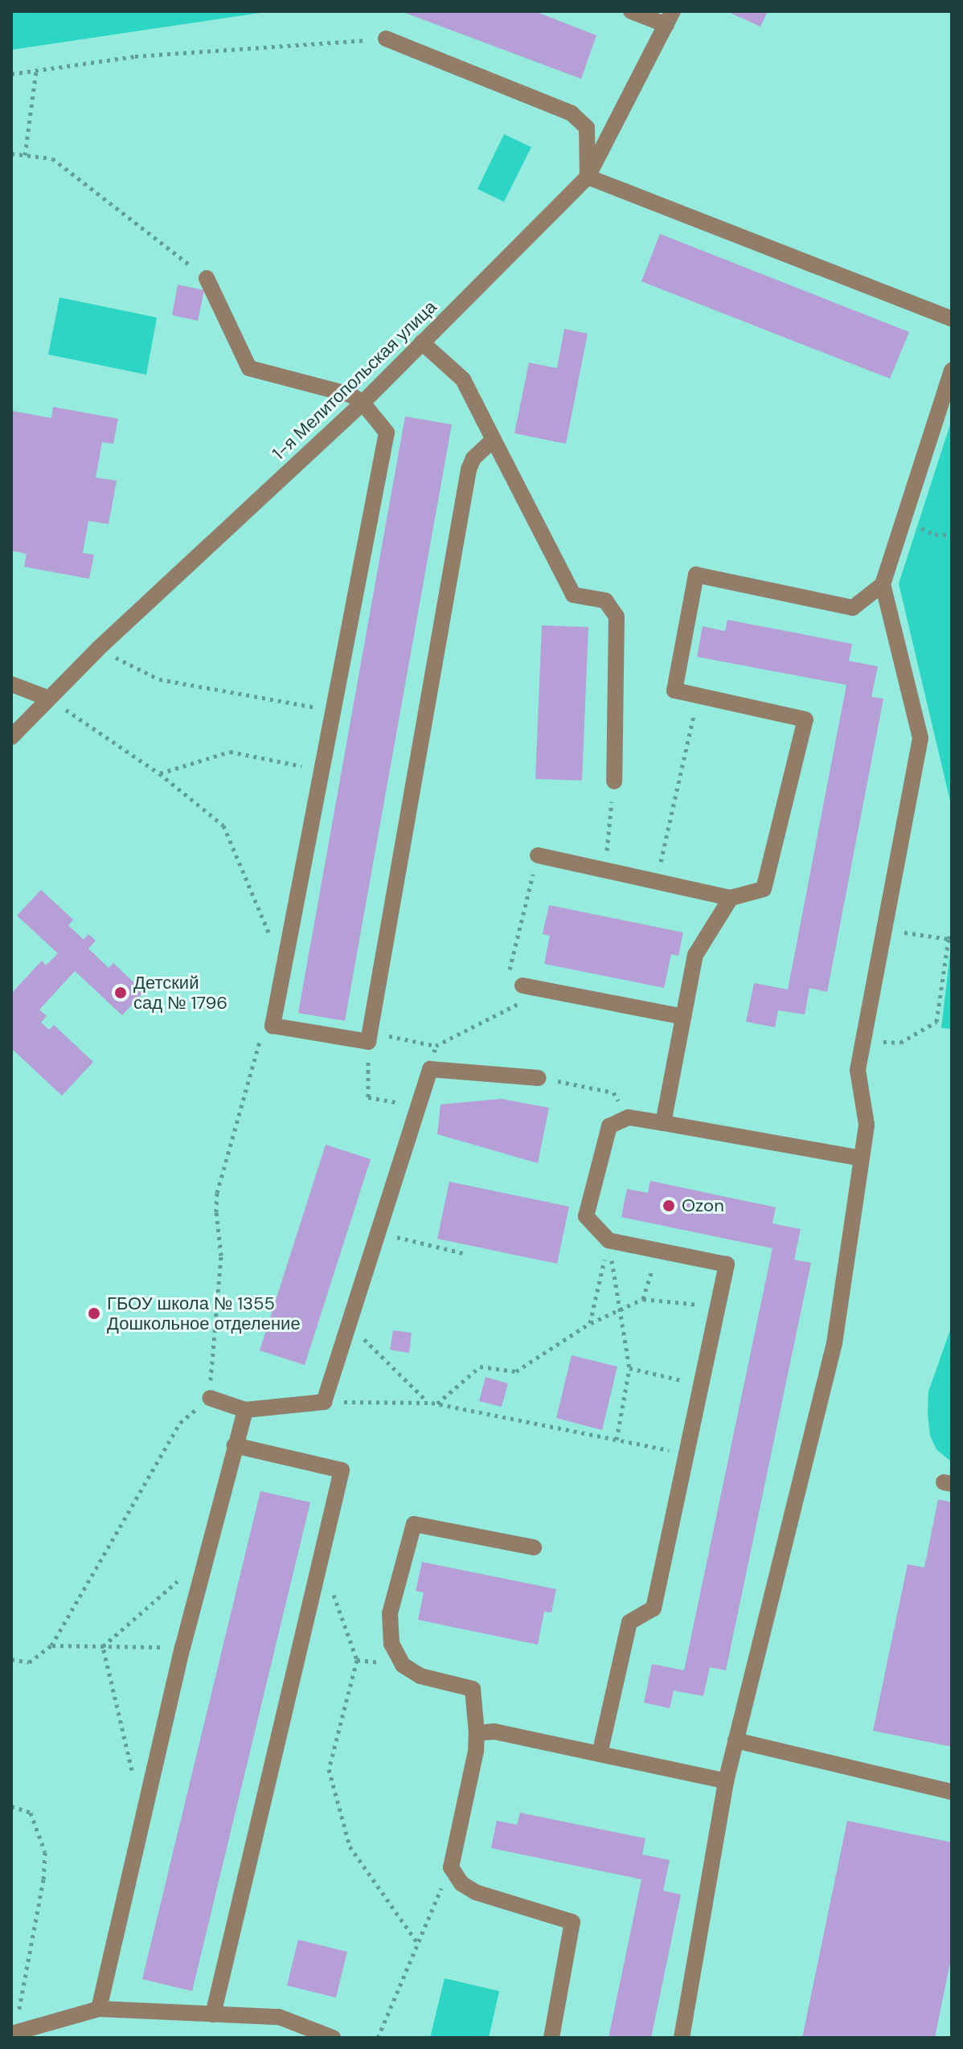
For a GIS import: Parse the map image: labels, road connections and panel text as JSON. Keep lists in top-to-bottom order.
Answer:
{
  "streets": {
    "street": ["1-я Мелитопольская улица"]
  },
  "places": ["Детский сад № 1796", "Ozon", "ГБОУ школа № 1355 Дошкольное отделение"]
}
